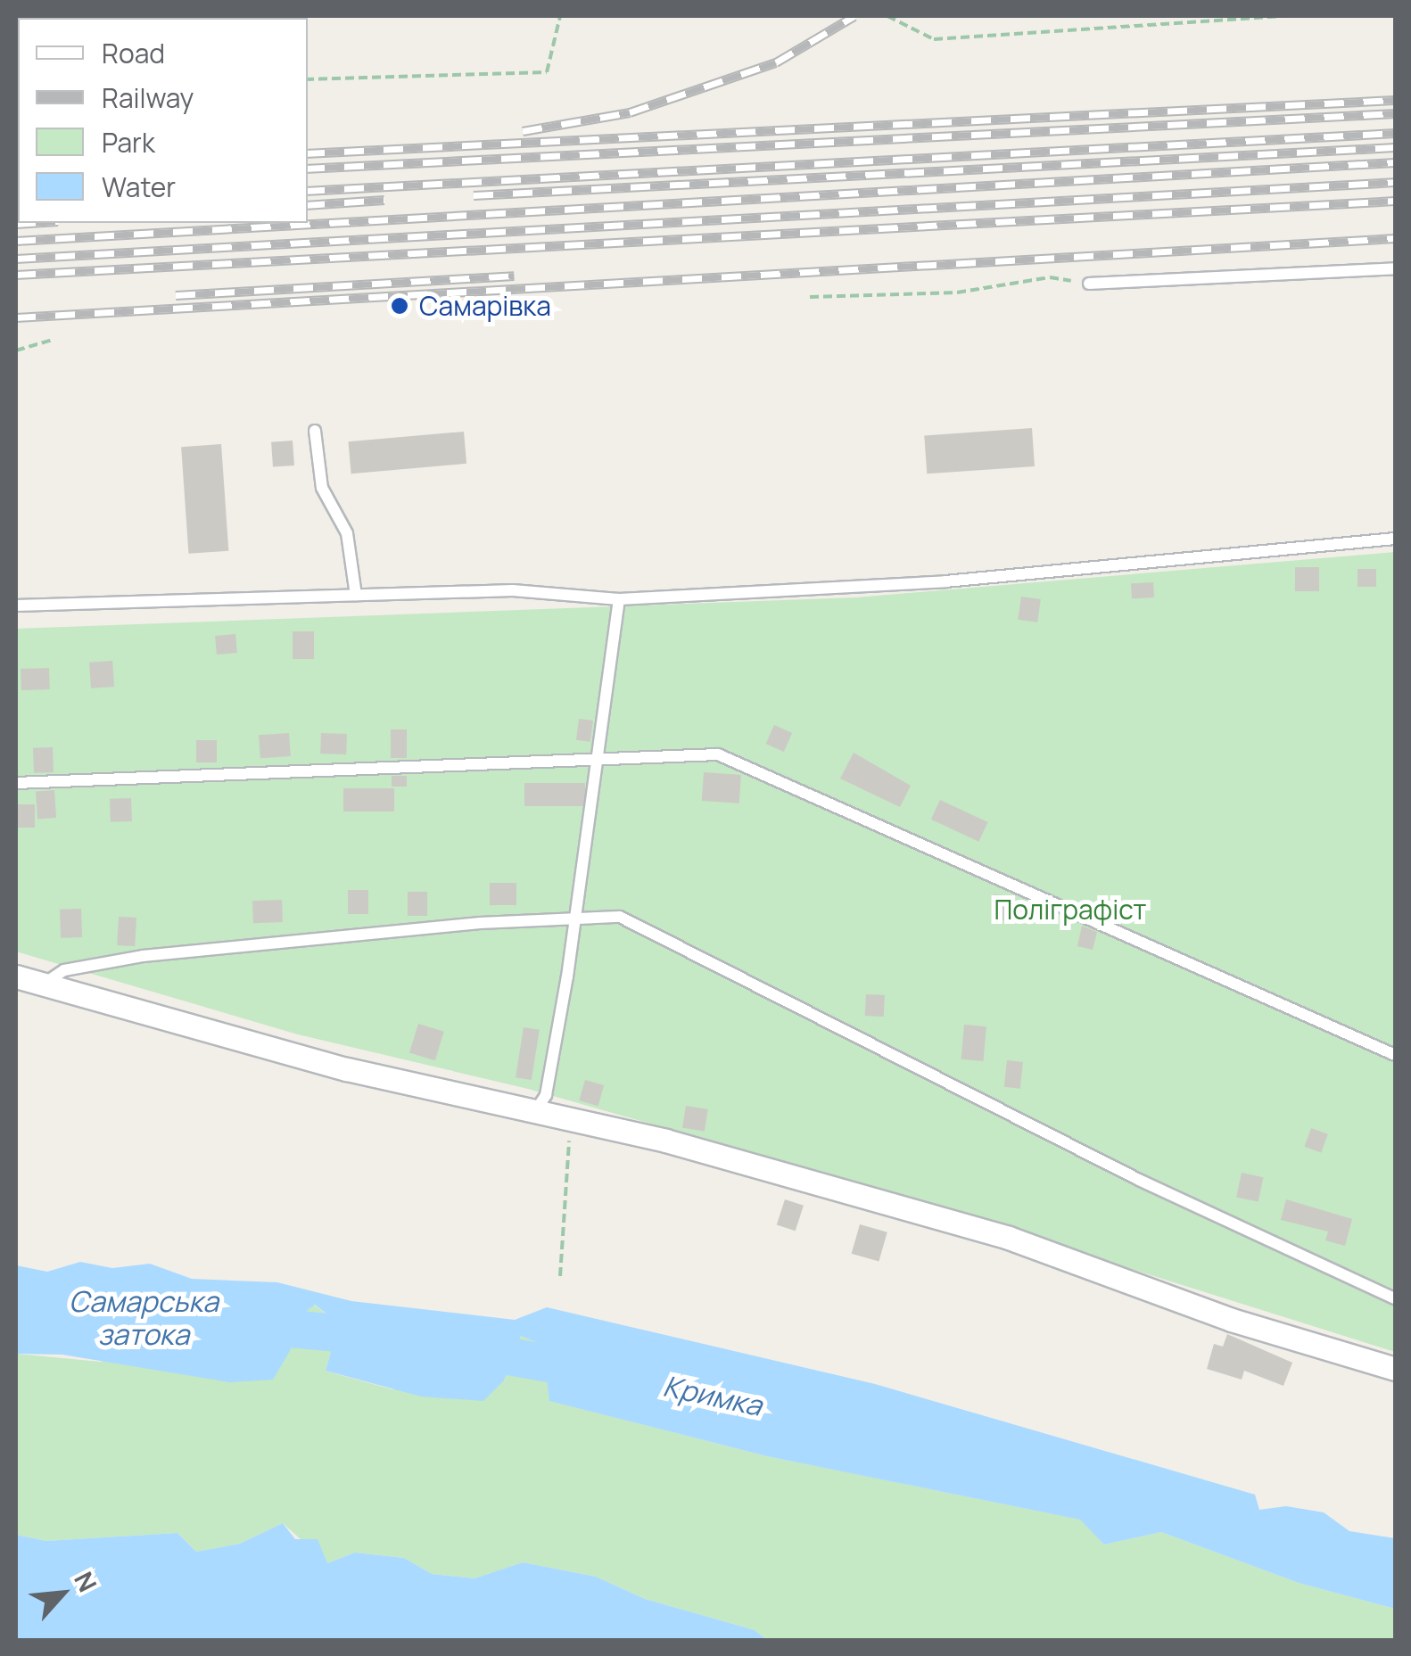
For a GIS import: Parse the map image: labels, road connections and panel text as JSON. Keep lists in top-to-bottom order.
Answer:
{
  "water": ["Самарська затока", "Кримка"],
  "parks": ["Поліграфіст"],
  "places": ["Самарівка"],
  "legend": [
    "Road",
    "Railway",
    "Park",
    "Water"
  ],
  "north": "top right"
}
